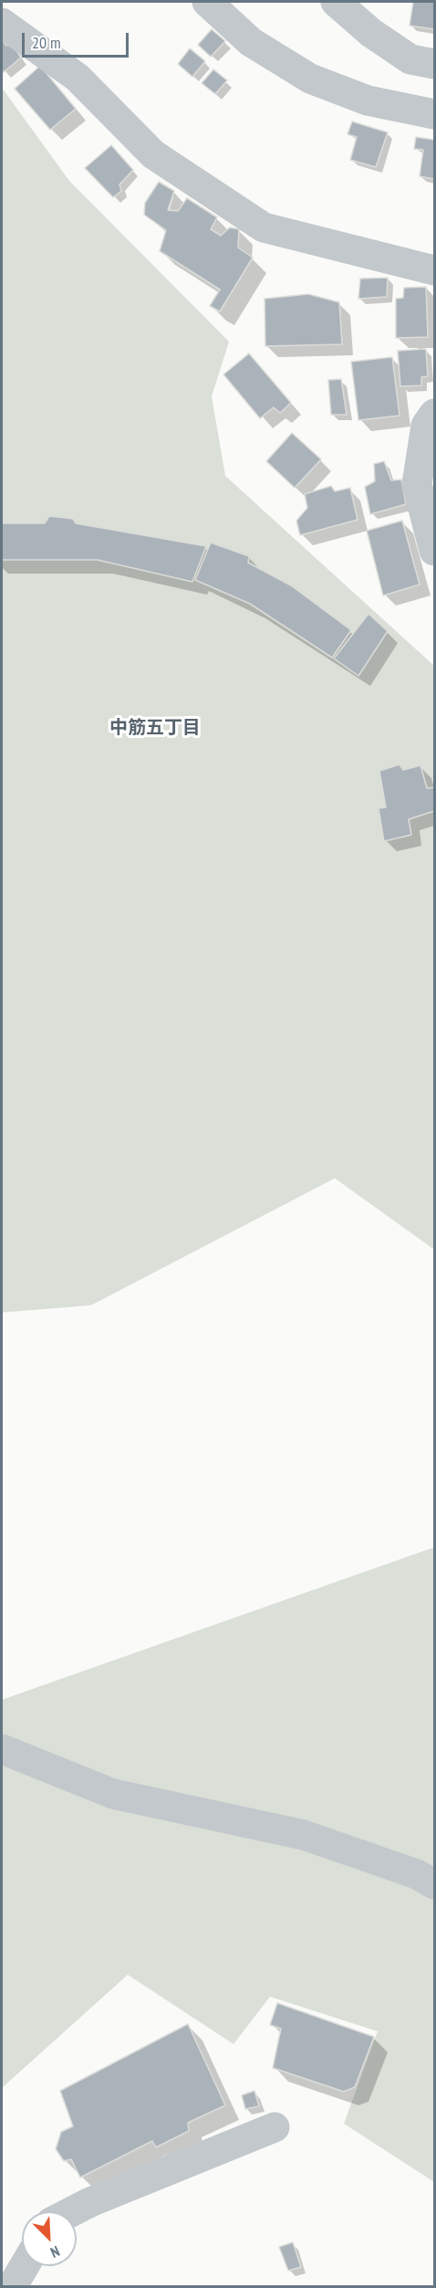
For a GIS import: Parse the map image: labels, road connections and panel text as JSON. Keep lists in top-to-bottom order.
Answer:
{
  "districts": ["中筋五丁目"],
  "scale_bar": "20 m",
  "north": "bottom right"
}
